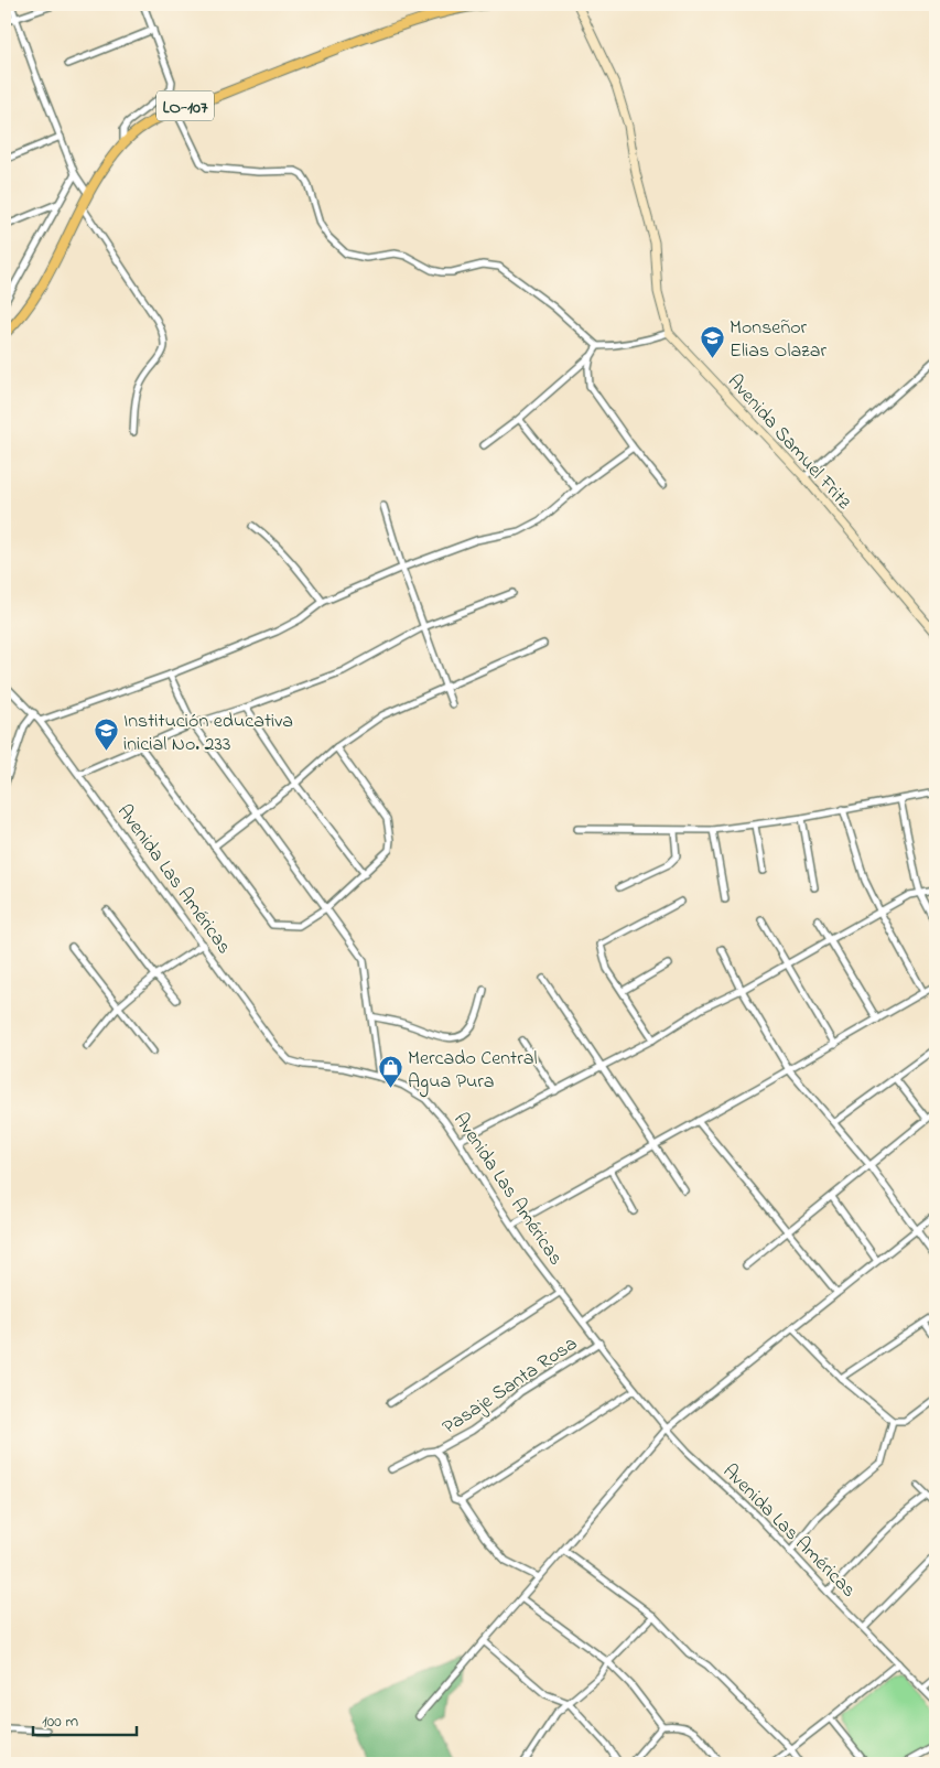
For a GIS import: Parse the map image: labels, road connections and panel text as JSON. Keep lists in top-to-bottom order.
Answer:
{
  "streets": {
    "main road": ["LO-107"],
    "street": ["Avenida Samuel Fritz", "Avenida Las Américas", "Pasaje Santa Rosa"]
  },
  "crossings": [
    ["Avenida Las Américas", "Pasaje Santa Rosa"]
  ],
  "places": {
    "school or university": ["Monseñor Elias Olazar", "Institución educativa inicial No. 233"],
    "shop": ["Mercado Central Agua Pura"]
  },
  "scale_bar": "100 m"
}
